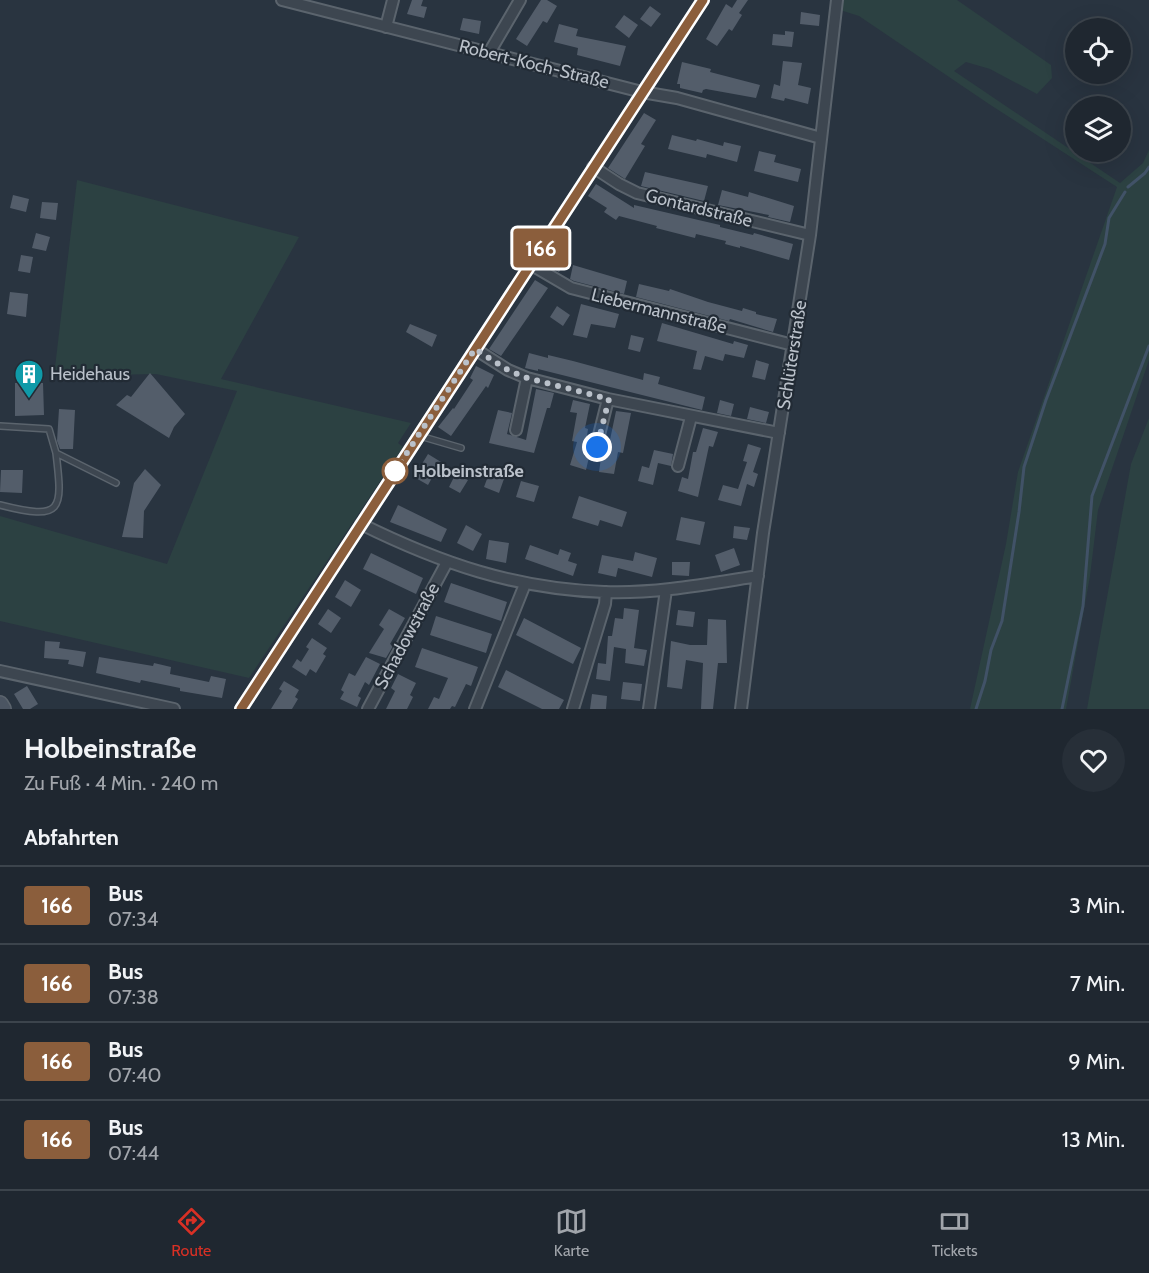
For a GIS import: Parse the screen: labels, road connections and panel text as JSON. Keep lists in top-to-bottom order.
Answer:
{
  "streets": {
    "street": [
      "Robert-Koch-Straße",
      "Gontardstraße",
      "Liebermannstraße",
      "Schlüterstraße",
      "Schadowstraße"
    ]
  },
  "crossings": [
    ["Robert-Koch-Straße", "Schlüterstraße"],
    ["Gontardstraße", "Schlüterstraße"],
    ["Liebermannstraße", "Schlüterstraße"]
  ],
  "places": {
    "building": ["Heidehaus"],
    "other": ["Holbeinstraße"]
  },
  "lines": ["bus line 166"],
  "page": {
    "on_map": "166",
    "heading": [
      ["Holbeinstraße", "Zu Fuß · 4 Min. · 240 m"],
      "Abfahrten"
    ],
    "list": [
      {
        "mark": "166",
        "name": "Bus",
        "note": "07:34",
        "value": "3 Min."
      },
      {
        "mark": "166",
        "name": "Bus",
        "note": "07:38",
        "value": "7 Min."
      },
      {
        "mark": "166",
        "name": "Bus",
        "note": "07:40",
        "value": "9 Min."
      },
      {
        "mark": "166",
        "name": "Bus",
        "note": "07:44",
        "value": "13 Min."
      }
    ],
    "tabs": ["Route", "Karte", "Tickets"]
  }
}
